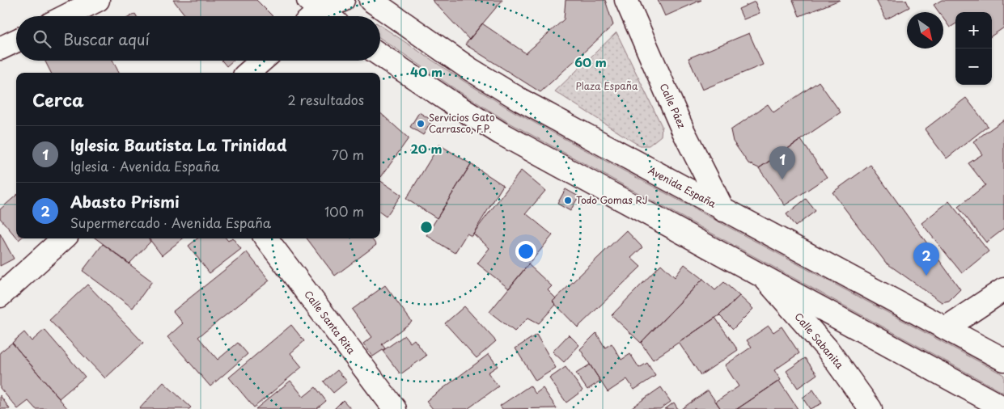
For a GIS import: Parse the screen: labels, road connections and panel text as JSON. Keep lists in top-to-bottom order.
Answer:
{
  "streets": {
    "main road": [
      "Calle Páez",
      "Avenida España",
      "Calle Santa Rita",
      "Calle Sabanita"
    ]
  },
  "crossings": [
    ["Calle Páez", "Avenida España"]
  ],
  "parks": ["Plaza España"],
  "places": ["Servicios Gato Carrasco, F.P.", "Todo Gomas RJ"],
  "north": "bottom right",
  "page": {
    "map_buttons": ["+", "−"],
    "search": "Buscar aquí",
    "heading": ["Cerca", "2 resultados"],
    "list": [
      {
        "mark": "1",
        "name": "Iglesia Bautista La Trinidad",
        "note": "Iglesia · Avenida España",
        "value": "70 m"
      },
      {
        "mark": "2",
        "name": "Abasto Prismi",
        "note": "Supermercado · Avenida España",
        "value": "100 m"
      }
    ],
    "pins": ["1", "2"]
  },
  "rings": ["60 m", "40 m", "20 m"]
}
